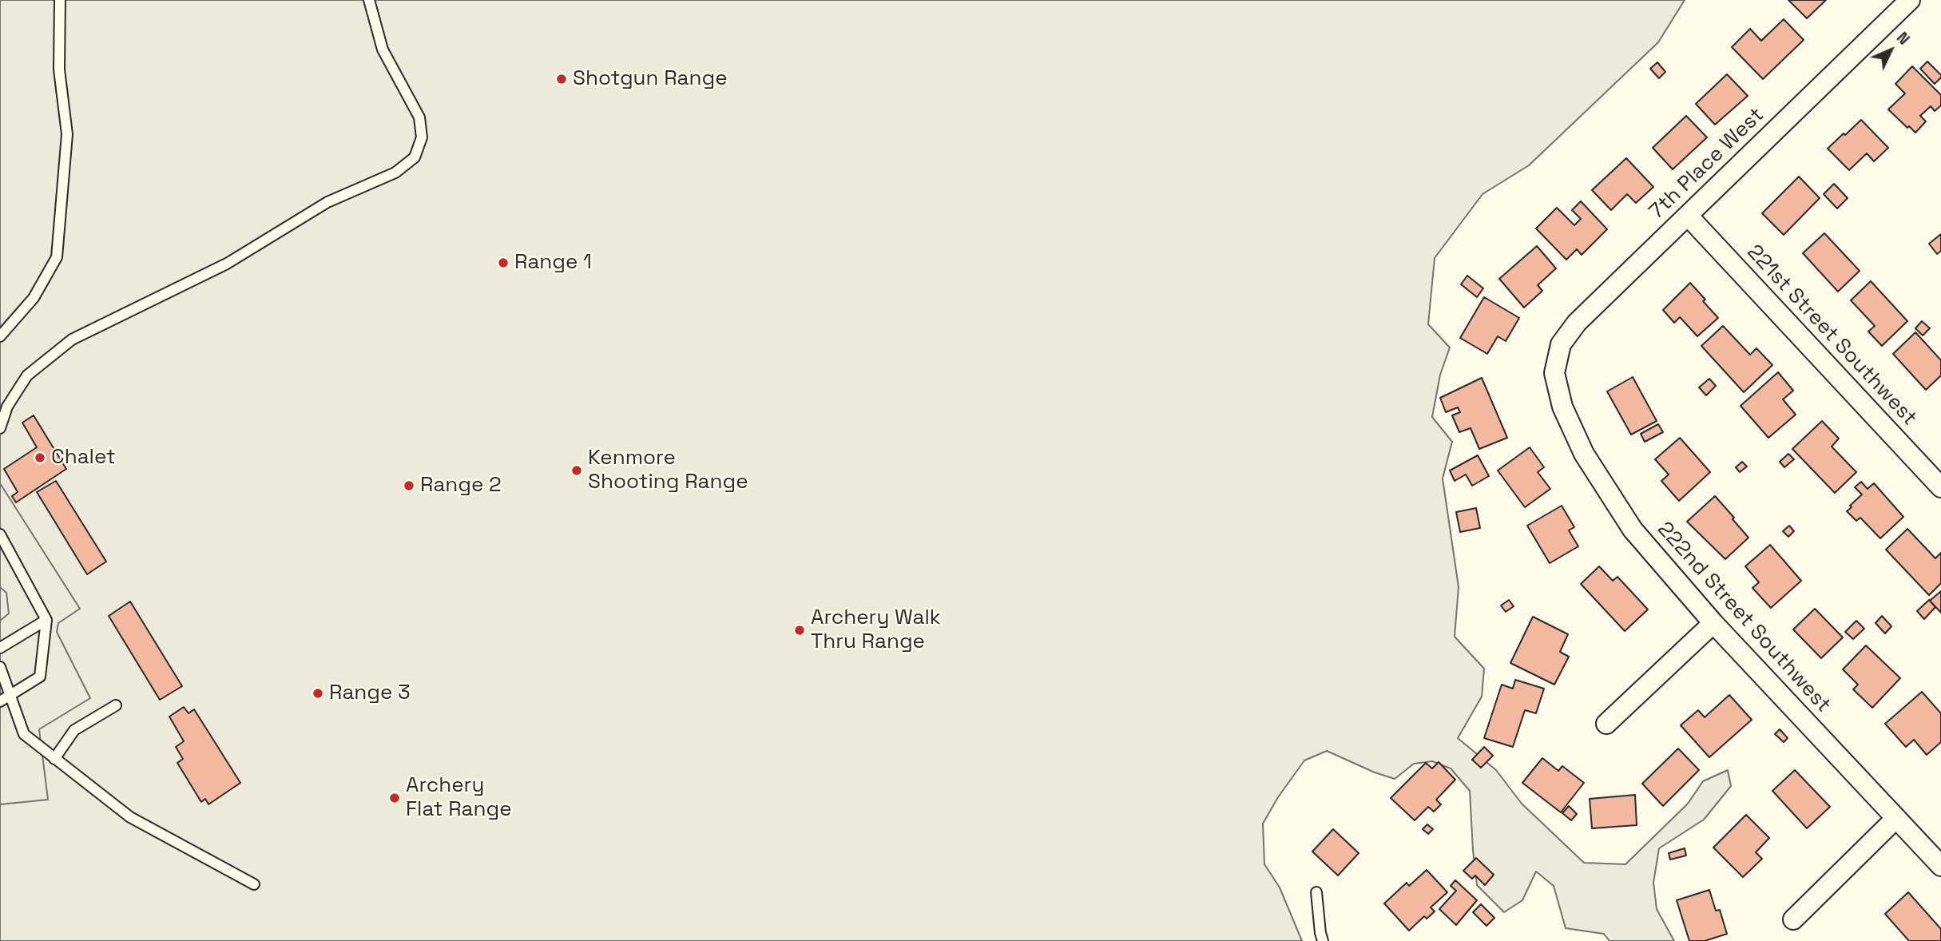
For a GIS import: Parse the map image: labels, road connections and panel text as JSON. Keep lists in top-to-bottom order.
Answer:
{
  "streets": {
    "street": ["7th Place West", "221st Street Southwest", "222nd Street Southwest"]
  },
  "crossings": [
    ["7th Place West", "221st Street Southwest"],
    ["7th Place West", "222nd Street Southwest"]
  ],
  "places": [
    "Shotgun Range",
    "Range 1",
    "Chalet",
    "Kenmore Shooting Range",
    "Range 2",
    "Archery Walk Thru Range",
    "Range 3",
    "Archery Flat Range"
  ],
  "north": "top right"
}
